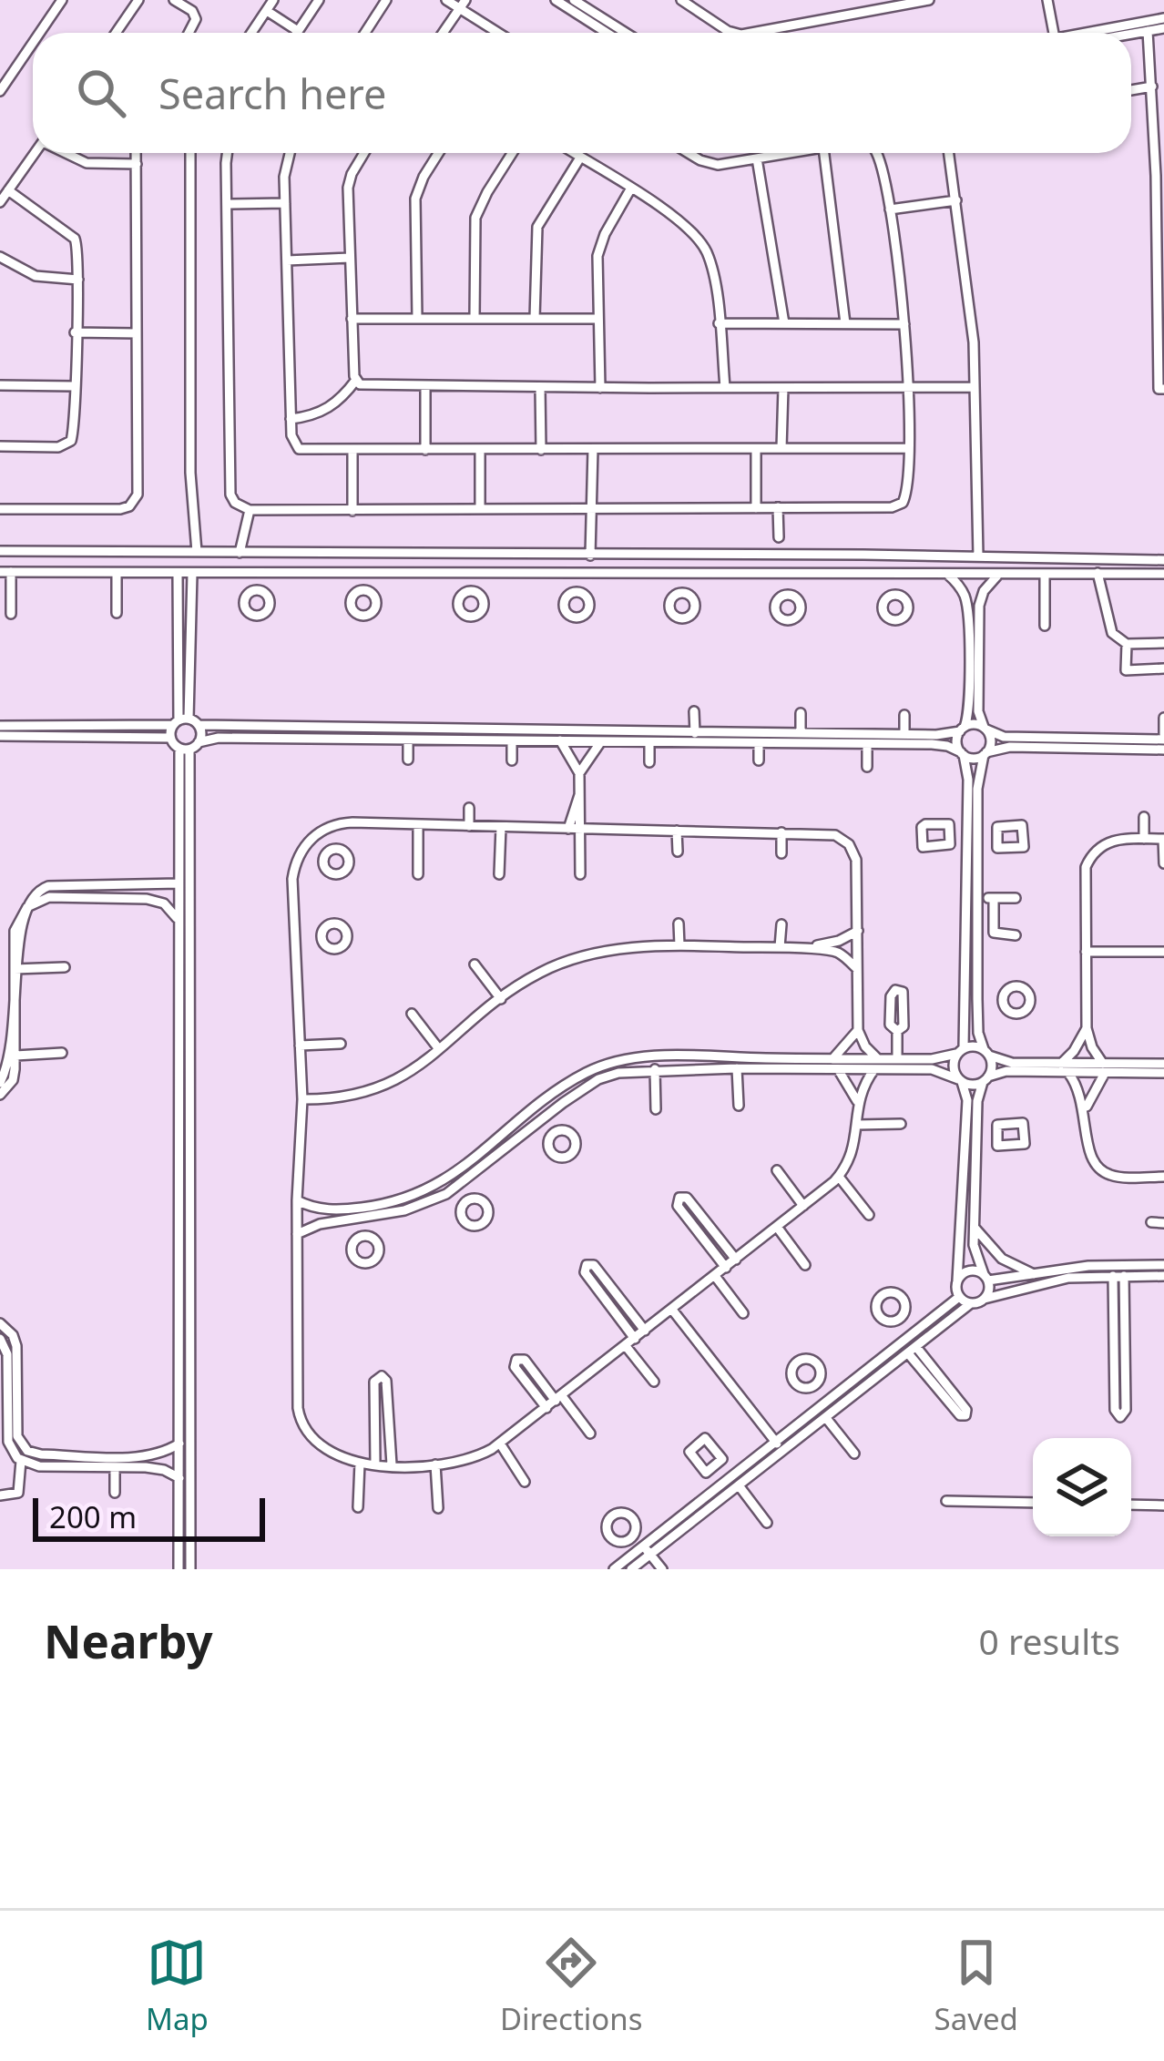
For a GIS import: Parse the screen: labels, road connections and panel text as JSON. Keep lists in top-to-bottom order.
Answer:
{
  "scale_bar": "200 m",
  "page": {
    "search": "Search here",
    "scale": "200 m",
    "heading": ["Nearby", "0 results"],
    "nav": ["Map", "Directions", "Saved"]
  }
}
